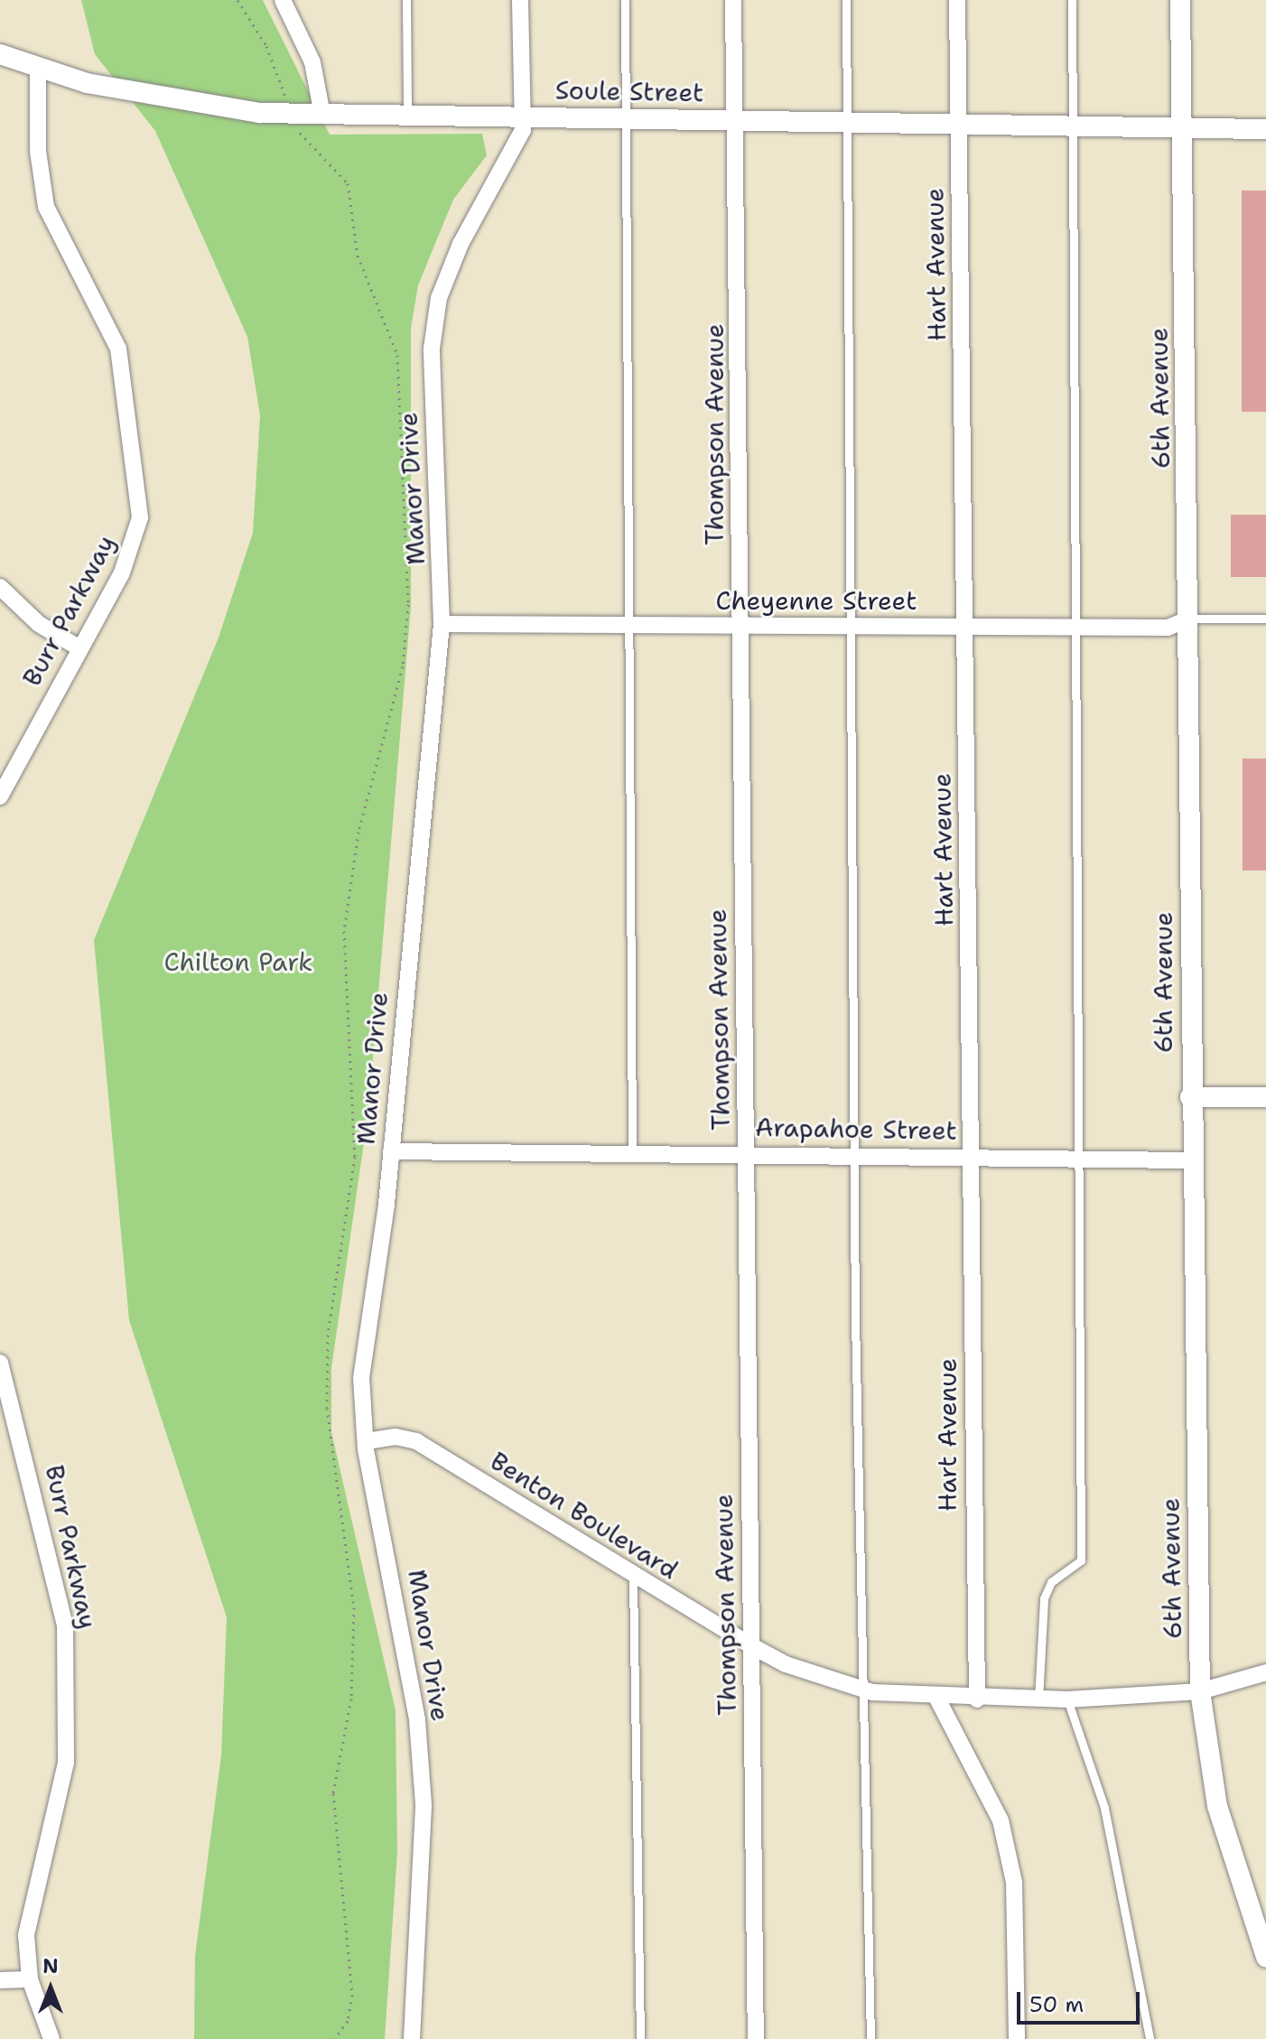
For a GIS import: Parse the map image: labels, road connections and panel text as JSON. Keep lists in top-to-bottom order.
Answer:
{
  "streets": {
    "street": [
      "Soule Street",
      "Hart Avenue",
      "6th Avenue",
      "Thompson Avenue",
      "Manor Drive",
      "Cheyenne Street",
      "Burr Parkway",
      "Arapahoe Street",
      "Benton Boulevard"
    ]
  },
  "crossings": [
    ["Soule Street", "Hart Avenue"],
    ["Soule Street", "6th Avenue"],
    ["Soule Street", "Thompson Avenue"],
    ["Soule Street", "Manor Drive"],
    ["Soule Street", "Burr Parkway"],
    ["Hart Avenue", "Cheyenne Street"],
    ["Hart Avenue", "Arapahoe Street"],
    ["Hart Avenue", "Benton Boulevard"],
    ["6th Avenue", "Cheyenne Street"],
    ["6th Avenue", "Arapahoe Street"],
    ["6th Avenue", "Benton Boulevard"],
    ["Thompson Avenue", "Cheyenne Street"],
    ["Thompson Avenue", "Arapahoe Street"],
    ["Thompson Avenue", "Benton Boulevard"],
    ["Manor Drive", "Cheyenne Street"],
    ["Manor Drive", "Arapahoe Street"],
    ["Manor Drive", "Benton Boulevard"]
  ],
  "parks": ["Chilton Park"],
  "scale_bar": "50 m",
  "north": "top"
}
